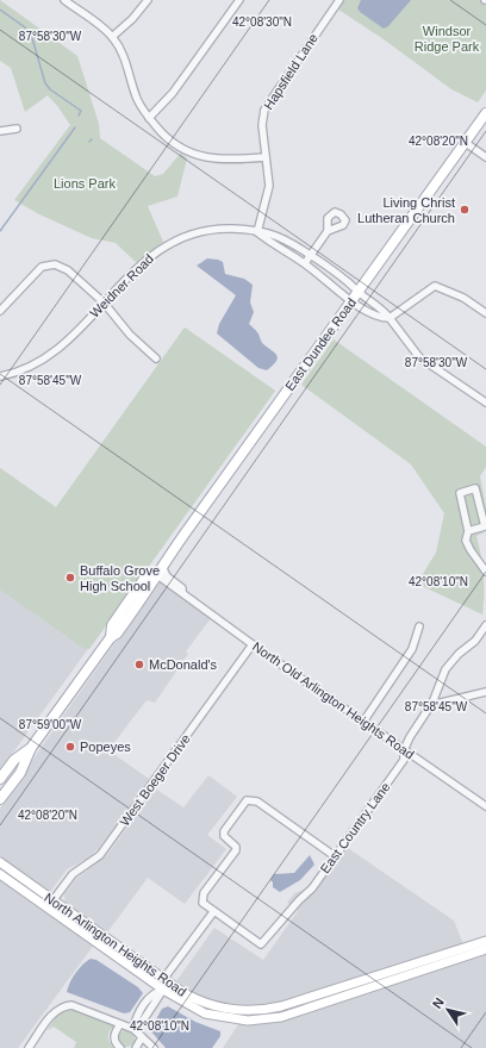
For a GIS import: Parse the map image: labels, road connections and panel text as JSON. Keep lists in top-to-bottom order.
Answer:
{
  "streets": {
    "main road": ["East Dundee Road", "North Arlington Heights Road"],
    "street": [
      "Hapsfield Lane",
      "Weidner Road",
      "North Old Arlington Heights Road",
      "West Boeger Drive",
      "East Country Lane"
    ]
  },
  "crossings": [
    ["Hapsfield Lane", "Weidner Road"],
    ["Weidner Road", "East Dundee Road"],
    ["East Dundee Road", "North Old Arlington Heights Road"],
    ["North Old Arlington Heights Road", "West Boeger Drive"],
    ["North Old Arlington Heights Road", "East Country Lane"],
    ["West Boeger Drive", "North Arlington Heights Road"]
  ],
  "parks": ["Windsor Ridge Park", "Lions Park"],
  "places": [
    "Living Christ Lutheran Church",
    "Buffalo Grove High School",
    "McDonald's",
    "Popeyes"
  ],
  "north": "top left",
  "coordinates": [
    "42°08'30\"N",
    "87°58'30\"W",
    "42°08'20\"N",
    "87°58'45\"W",
    "42°08'10\"N",
    "87°59'00\"W"
  ]
}
